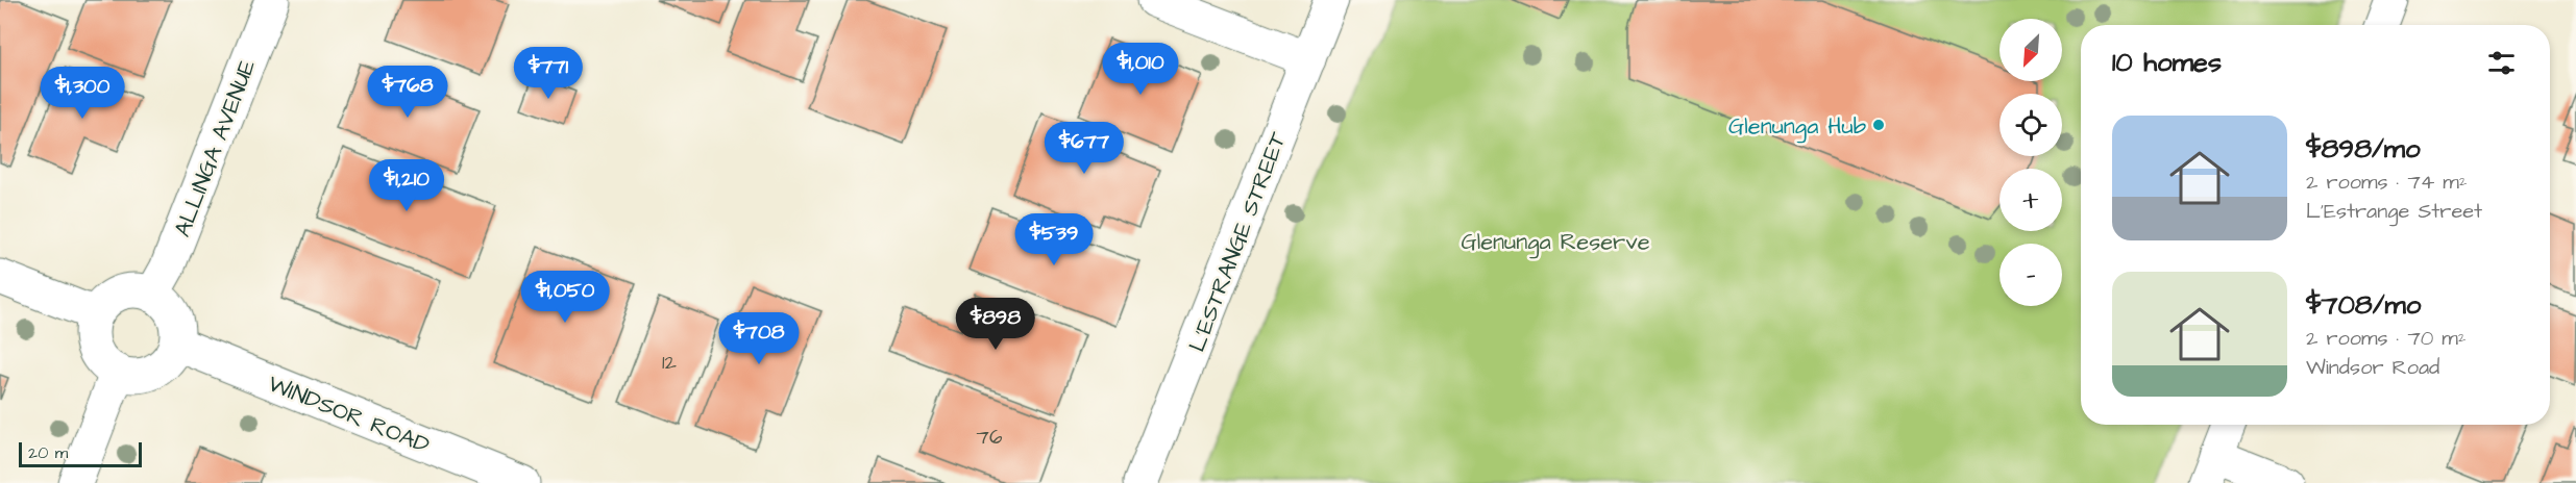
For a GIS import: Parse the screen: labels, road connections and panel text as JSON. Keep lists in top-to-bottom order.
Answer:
{
  "streets": {
    "street": ["ALLINGA AVENUE", "L'ESTRANGE STREET", "WINDSOR ROAD"]
  },
  "crossings": [
    ["ALLINGA AVENUE", "WINDSOR ROAD"]
  ],
  "parks": ["Glenunga Reserve"],
  "places": ["Glenunga Hub"],
  "house_numbers": ["12", "76"],
  "scale_bar": "20 m",
  "north": "bottom left",
  "page": {
    "map_buttons": ["+", "−"],
    "heading": "10 homes",
    "price": [
      "$1,010",
      "$771",
      "$768",
      "$1,300",
      "$677",
      "$1,210",
      "$539",
      "$1,050",
      "$898",
      "$708"
    ],
    "list": [
      {
        "name": "$898/mo",
        "note": "2 rooms · 74 m² · L'Estrange Street"
      },
      {
        "name": "$708/mo",
        "note": "2 rooms · 70 m² · Windsor Road"
      }
    ],
    "scale": "20 m"
  }
}
